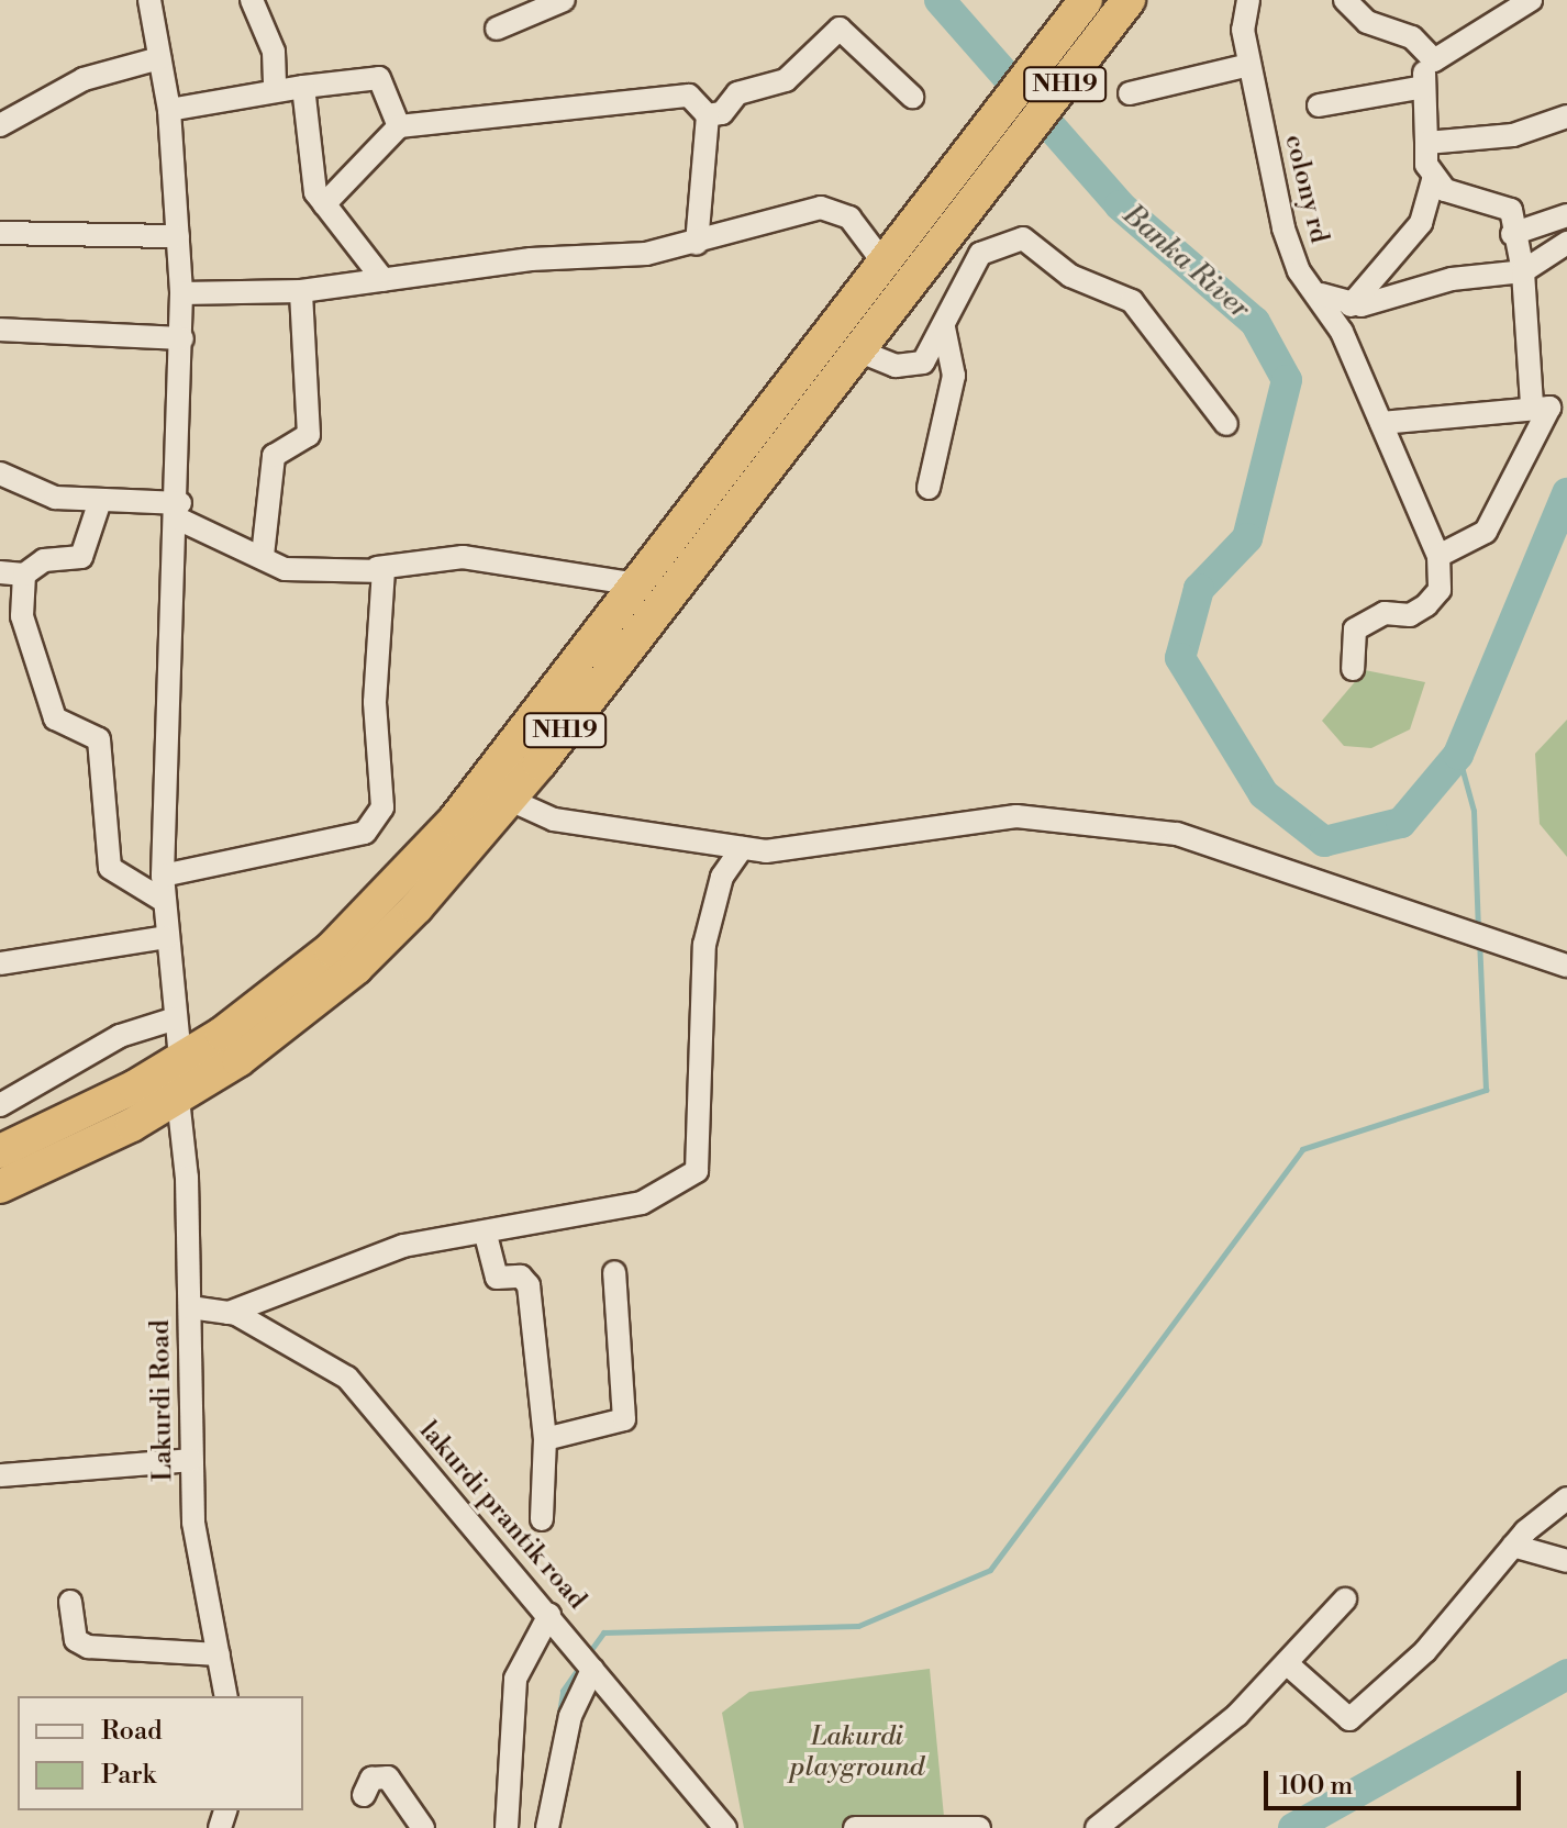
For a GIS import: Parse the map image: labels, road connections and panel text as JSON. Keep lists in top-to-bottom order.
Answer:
{
  "streets": {
    "highway": ["NH19"],
    "street": ["colony rd", "Lakurdi Road", "lakurdi prantik road"]
  },
  "crossings": [
    ["NH19", "Lakurdi Road"],
    ["Lakurdi Road", "lakurdi prantik road"]
  ],
  "water": ["Banka River"],
  "parks": ["Lakurdi playground"],
  "legend": ["Road", "Park"],
  "scale_bar": "100 m"
}
